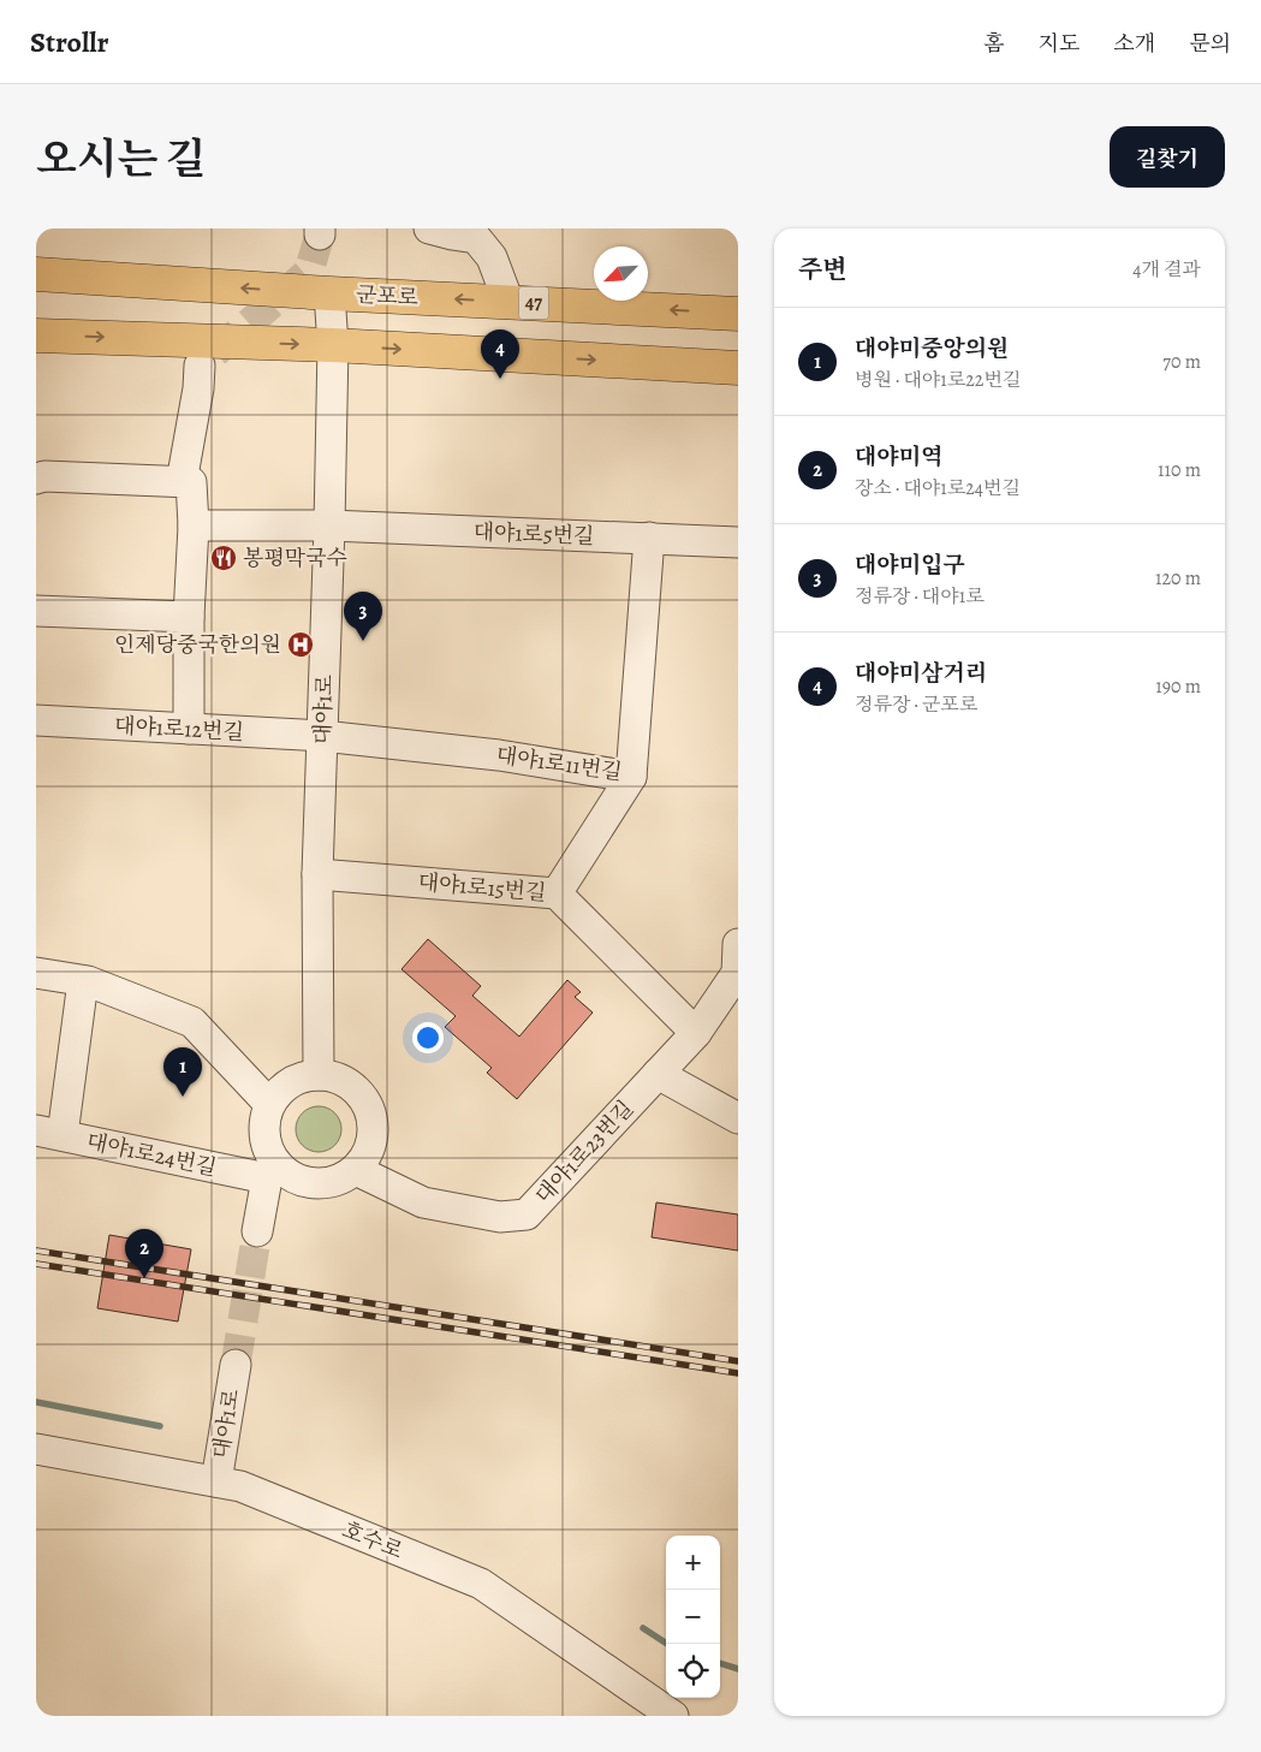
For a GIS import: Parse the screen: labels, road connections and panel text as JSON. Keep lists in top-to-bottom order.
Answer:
{
  "streets": {
    "main road": ["군포로", "47"],
    "street": [
      "대야1로5번길",
      "대야1로",
      "대야1로12번길",
      "대야1로11번길",
      "대야1로15번길",
      "대야1로23번길",
      "대야1로24번길",
      "호수로"
    ]
  },
  "crossings": [
    ["군포로", "대야1로"],
    ["대야1로5번길", "대야1로"],
    ["대야1로5번길", "대야1로11번길"],
    ["대야1로", "대야1로12번길"],
    ["대야1로", "대야1로11번길"],
    ["대야1로", "대야1로15번길"],
    ["대야1로", "대야1로23번길"],
    ["대야1로", "대야1로24번길"],
    ["대야1로", "호수로"],
    ["대야1로12번길", "대야1로11번길"],
    ["대야1로15번길", "대야1로23번길"],
    ["대야1로23번길", "대야1로24번길"]
  ],
  "places": {
    "restaurant": ["봉평막국수"],
    "hospital": ["인제당중국한의원"]
  },
  "north": "bottom left",
  "page": {
    "header": "Strollr",
    "nav": [
      "홈",
      "지도",
      "소개",
      "문의"
    ],
    "title": "오시는 길",
    "buttons": "길찾기",
    "heading": ["주변", "4개 결과"],
    "list": [
      {
        "mark": "1",
        "name": "대야미중앙의원",
        "note": "병원 · 대야1로22번길",
        "value": "70 m"
      },
      {
        "mark": "2",
        "name": "대야미역",
        "note": "장소 · 대야1로24번길",
        "value": "110 m"
      },
      {
        "mark": "3",
        "name": "대야미입구",
        "note": "정류장 · 대야1로",
        "value": "120 m"
      },
      {
        "mark": "4",
        "name": "대야미삼거리",
        "note": "정류장 · 군포로",
        "value": "190 m"
      }
    ],
    "pins": [
      "4",
      "3",
      "1",
      "2"
    ],
    "map_buttons": ["+", "−"]
  }
}
